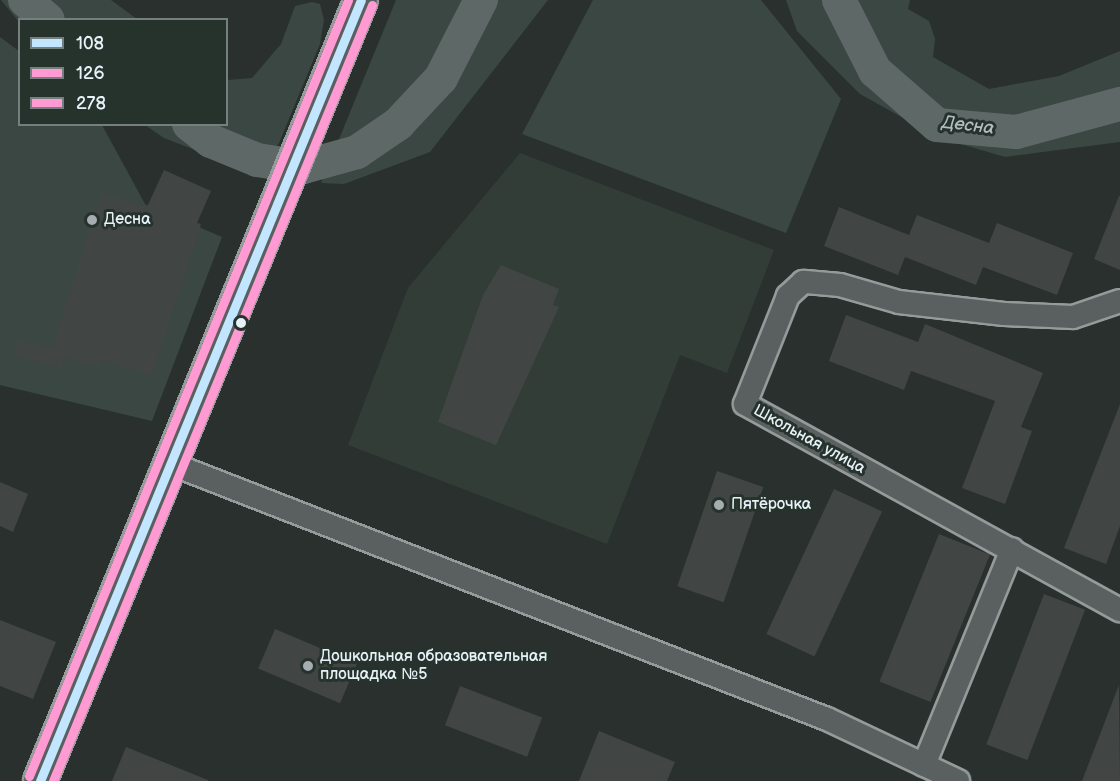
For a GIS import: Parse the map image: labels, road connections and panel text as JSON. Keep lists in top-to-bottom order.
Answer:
{
  "streets": {
    "street": ["Школьная улица"]
  },
  "water": ["Десна"],
  "places": ["Десна", "Пятёрочка", "Дошкольная образовательная площадка №5"],
  "lines": ["transit line 108", "transit line 278", "transit line 126"],
  "legend": ["108", "126", "278"]
}
